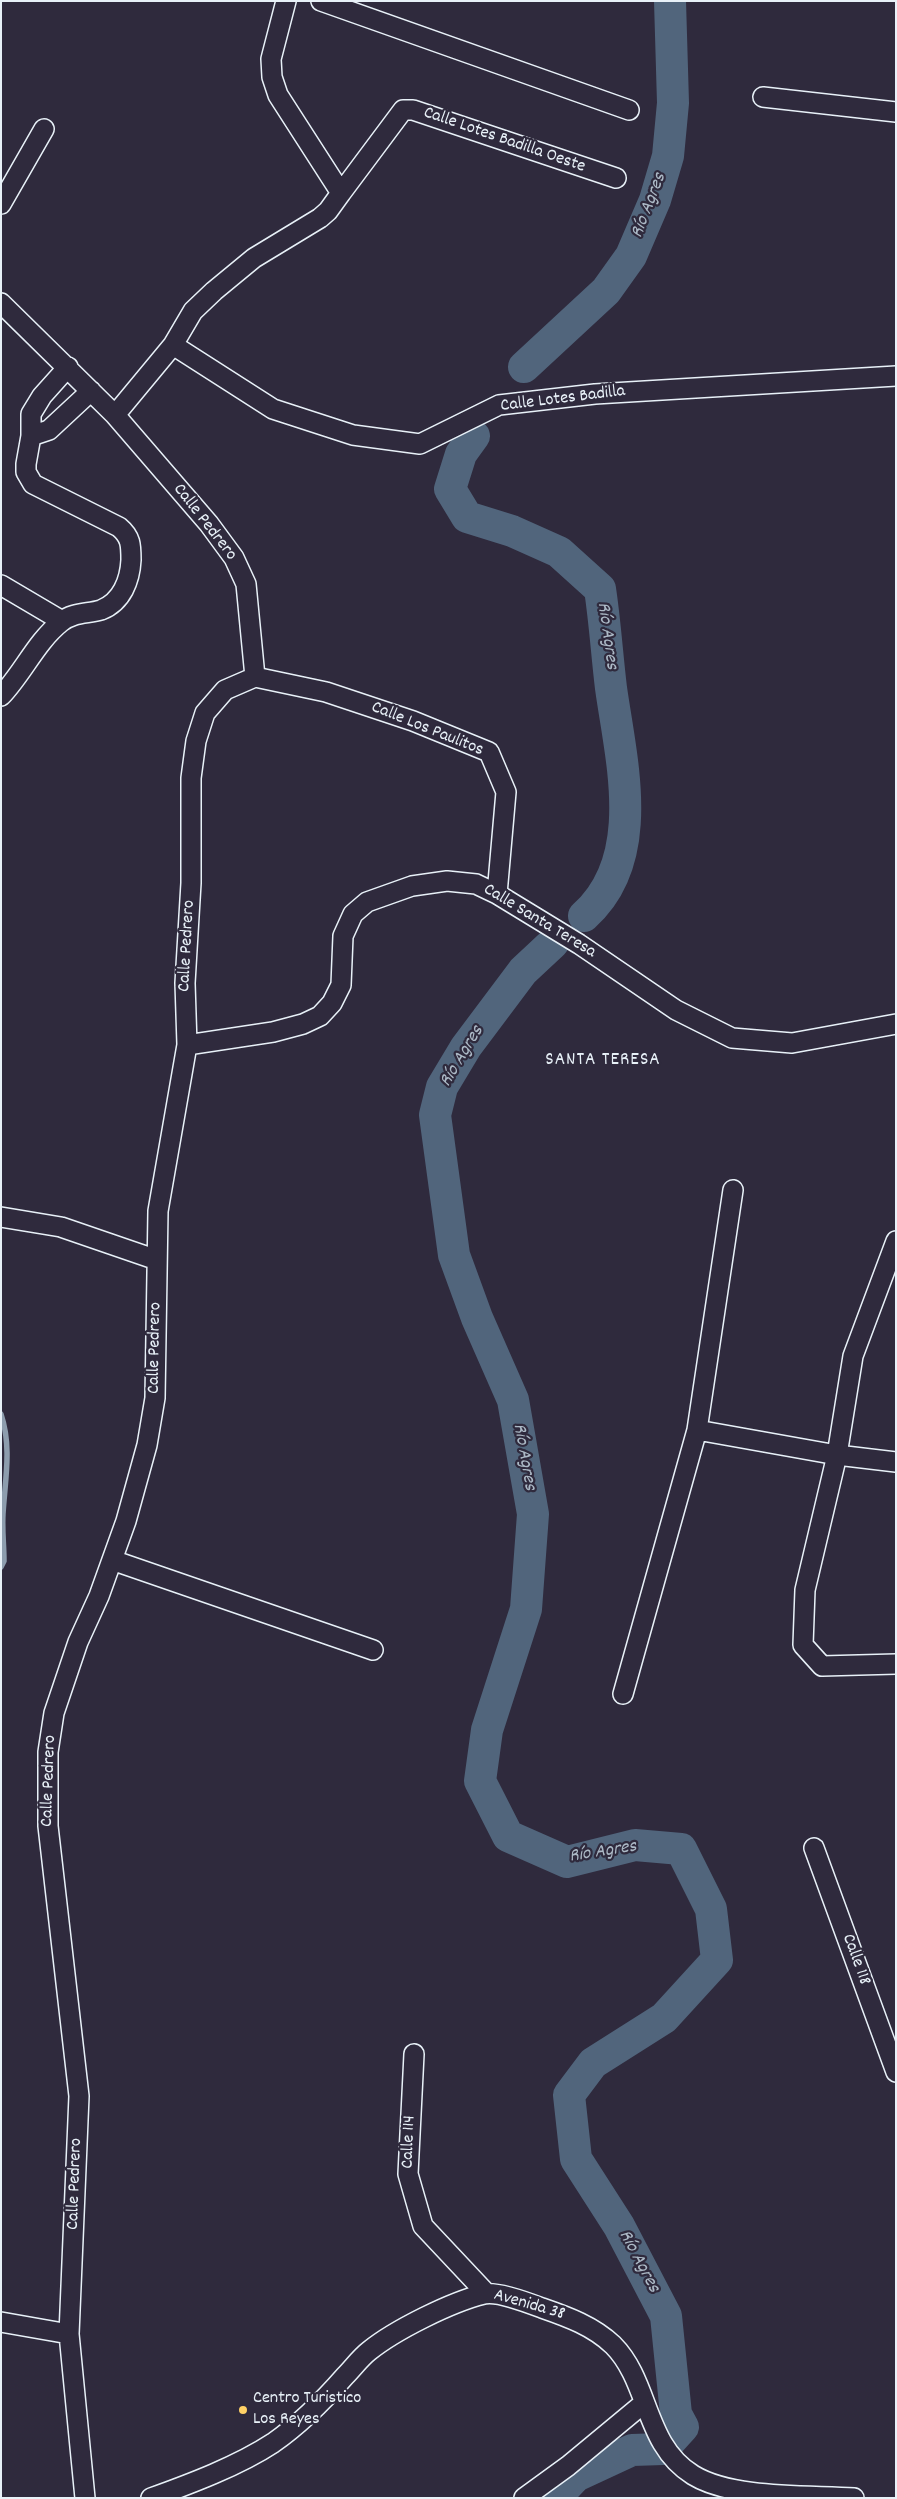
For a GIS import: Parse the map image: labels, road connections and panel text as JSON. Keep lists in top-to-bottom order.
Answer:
{
  "streets": {
    "street": [
      "Calle Lotes Badilla Oeste",
      "Calle Lotes Badilla",
      "Calle Pedrero",
      "Calle Los Paulitos",
      "Calle Santa Teresa",
      "Calle 118",
      "Calle 114",
      "Avenida 38"
    ]
  },
  "crossings": [
    ["Calle Pedrero", "Calle Los Paulitos"],
    ["Calle Pedrero", "Calle Santa Teresa"],
    ["Calle Los Paulitos", "Calle Santa Teresa"],
    ["Calle 114", "Avenida 38"]
  ],
  "districts": ["SANTA TERESA"],
  "water": ["Río Agres"],
  "places": ["Centro Turistico Los Reyes"]
}
